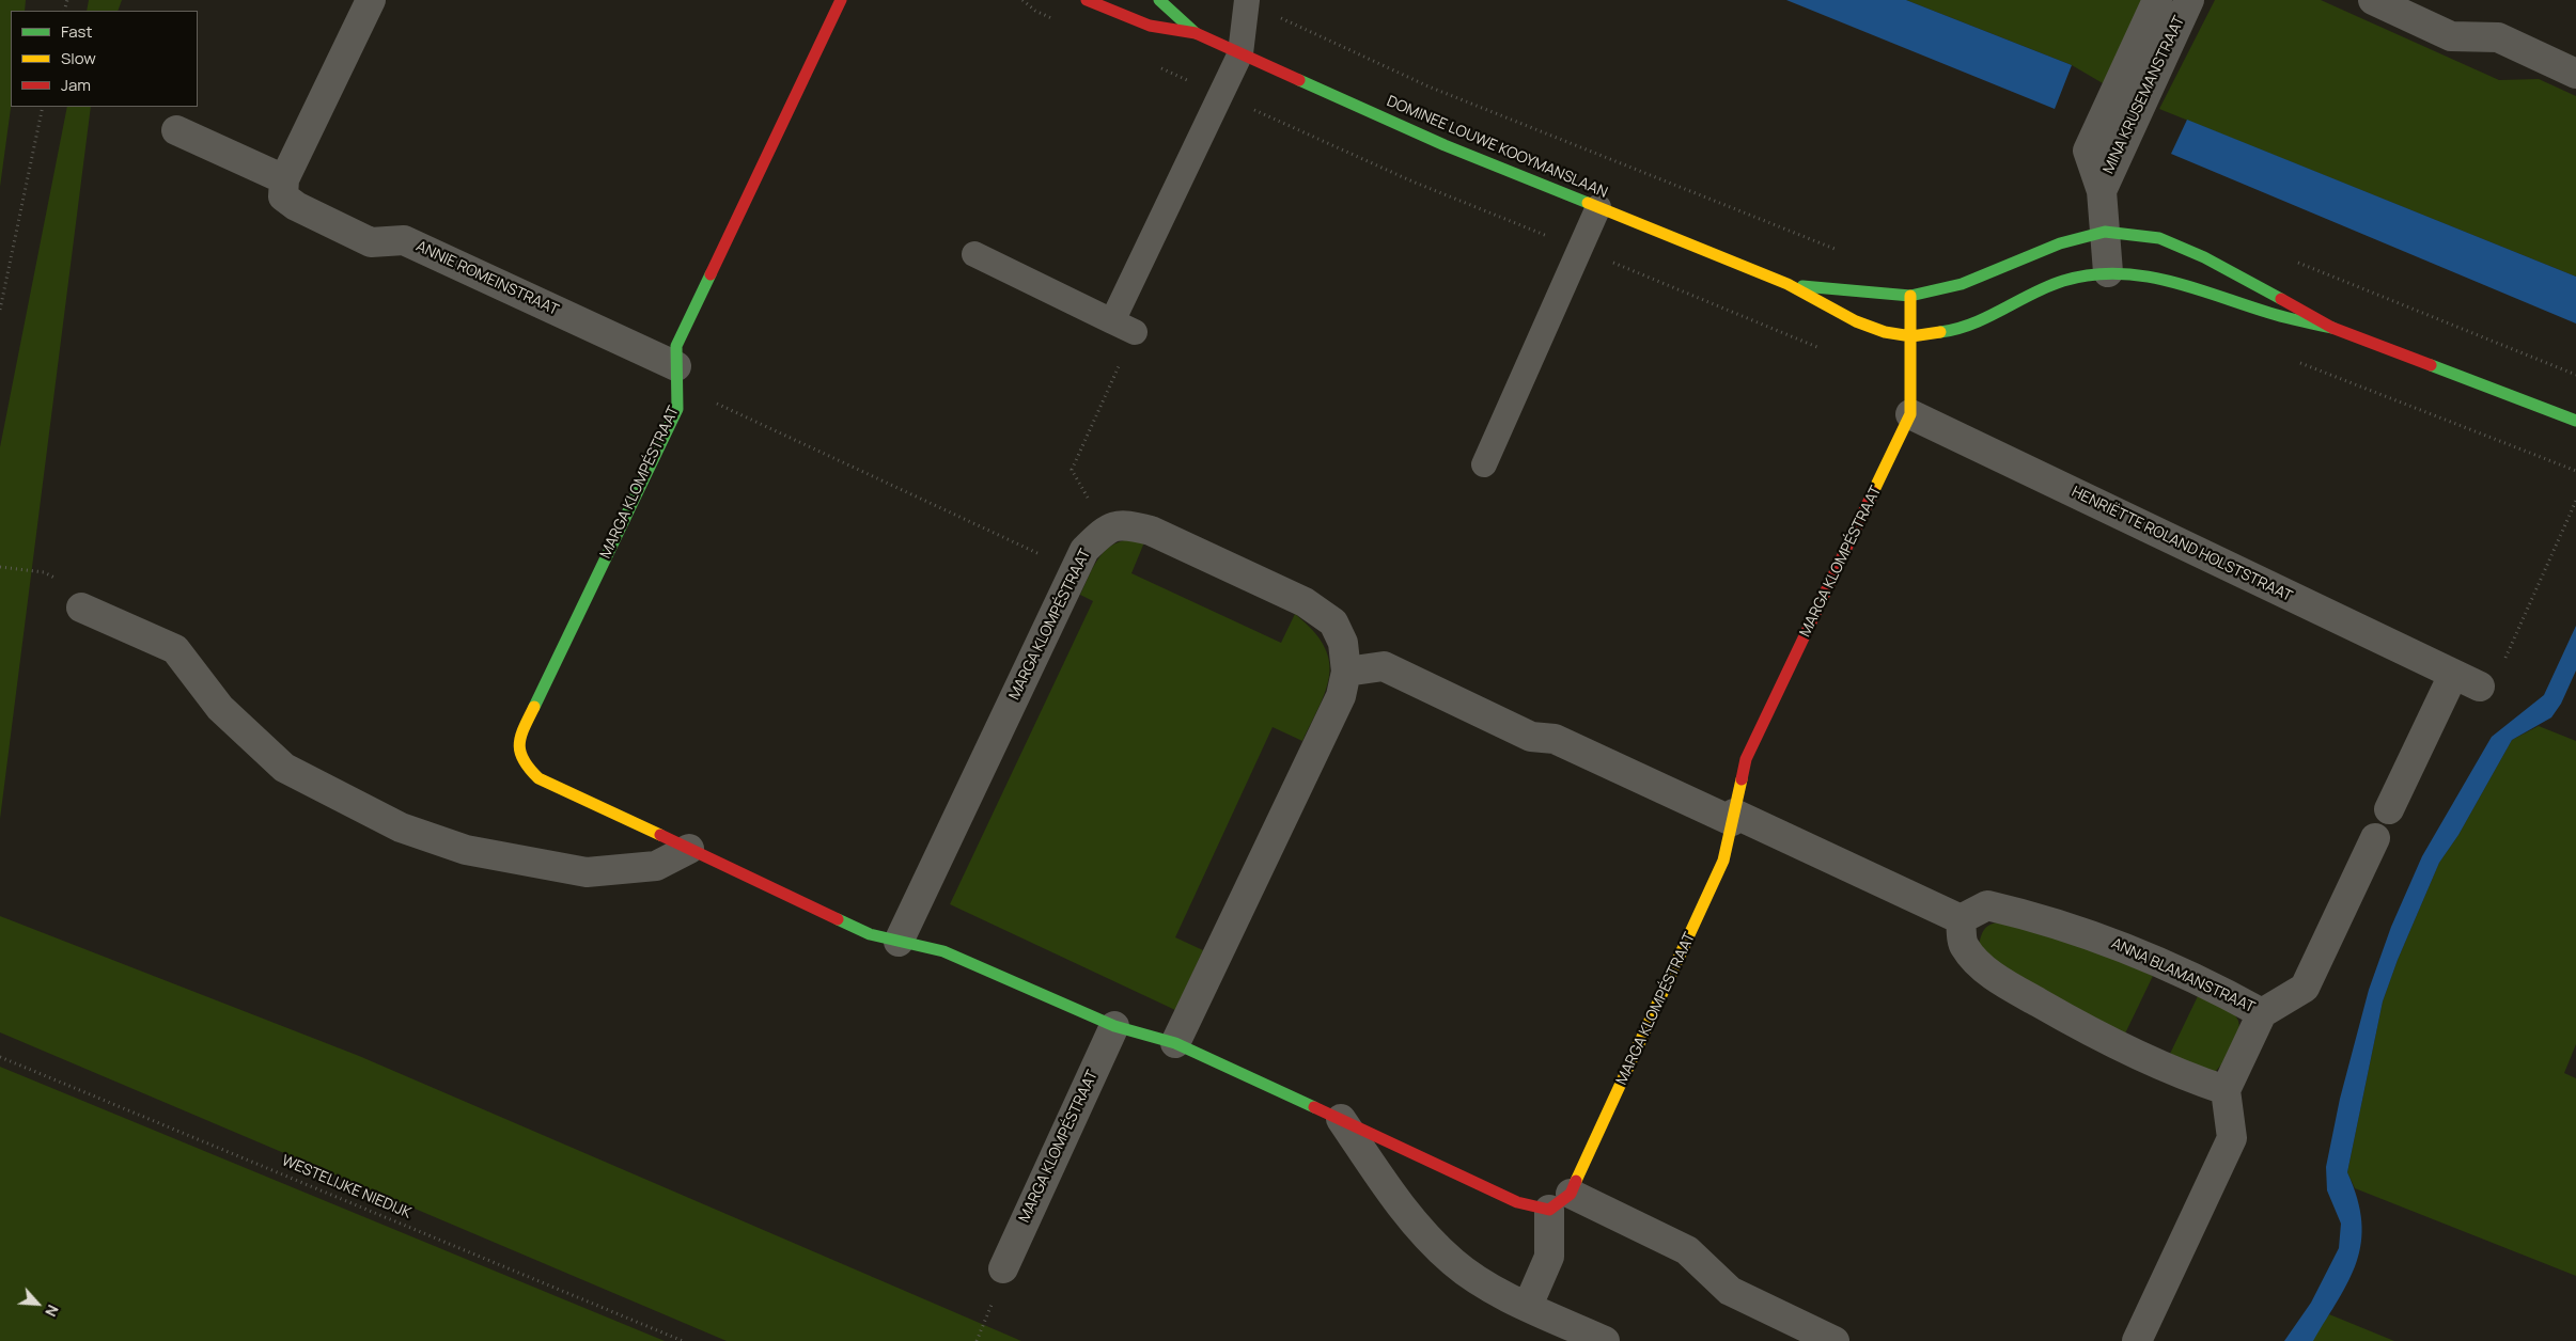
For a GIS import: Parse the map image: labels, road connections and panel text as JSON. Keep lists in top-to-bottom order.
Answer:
{
  "streets": {
    "street": [
      "MINA KRUSEMANSTRAAT",
      "DOMINEE LOUWE KOOYMANSLAAN",
      "ANNIE ROMEINSTRAAT",
      "MARGA KLOMPÉSTRAAT",
      "HENRIËTTE ROLAND HOLSTSTRAAT",
      "ANNA BLAMANSTRAAT"
    ],
    "path": ["WESTELIJKE NIEDIJK"]
  },
  "crossings": [
    ["MINA KRUSEMANSTRAAT", "DOMINEE LOUWE KOOYMANSLAAN"],
    ["DOMINEE LOUWE KOOYMANSLAAN", "MARGA KLOMPÉSTRAAT"],
    ["ANNIE ROMEINSTRAAT", "MARGA KLOMPÉSTRAAT"],
    ["MARGA KLOMPÉSTRAAT", "HENRIËTTE ROLAND HOLSTSTRAAT"]
  ],
  "legend": ["Fast", "Slow", "Jam"],
  "north": "bottom right"
}
